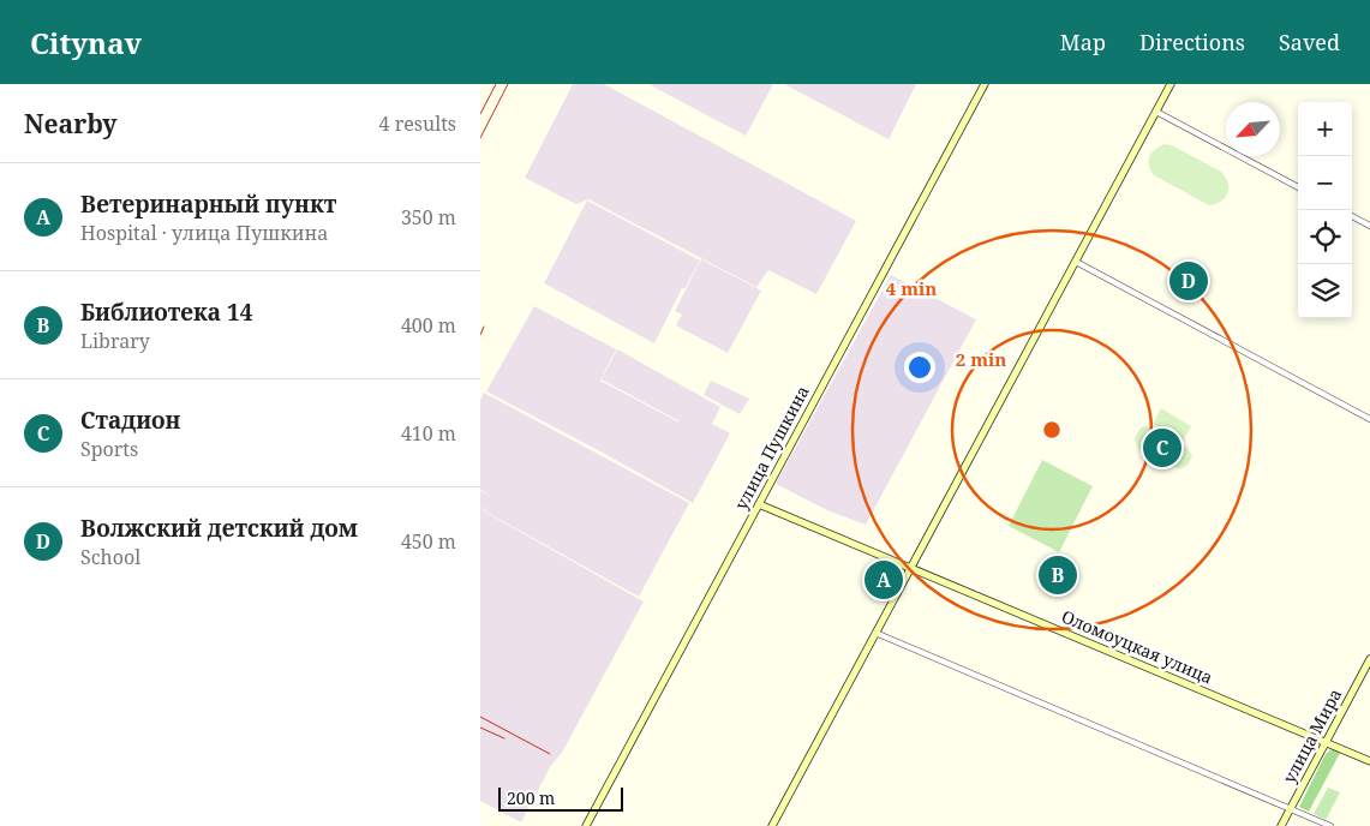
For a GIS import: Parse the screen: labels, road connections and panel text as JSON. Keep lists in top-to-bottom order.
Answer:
{
  "streets": {
    "street": ["улица Пушкина", "Оломоуцкая улица", "улица Мира"]
  },
  "crossings": [
    ["улица Пушкина", "Оломоуцкая улица"],
    ["Оломоуцкая улица", "улица Мира"]
  ],
  "scale_bar": "200 m",
  "north": "bottom left",
  "page": {
    "header": "Citynav",
    "nav": ["Map", "Directions", "Saved"],
    "heading": ["Nearby", "4 results"],
    "map_buttons": ["+", "−"],
    "list": [
      {
        "mark": "A",
        "name": "Ветеринарный пункт",
        "note": "Hospital · улица Пушкина",
        "value": "350 m"
      },
      {
        "mark": "B",
        "name": "Библиотека 14",
        "note": "Library",
        "value": "400 m"
      },
      {
        "mark": "C",
        "name": "Стадион",
        "note": "Sports",
        "value": "410 m"
      },
      {
        "mark": "D",
        "name": "Волжский детский дом",
        "note": "School",
        "value": "450 m"
      }
    ],
    "pins": [
      "D",
      "C",
      "B",
      "A"
    ],
    "scale": "200 m"
  },
  "rings": ["4 min", "2 min"]
}
